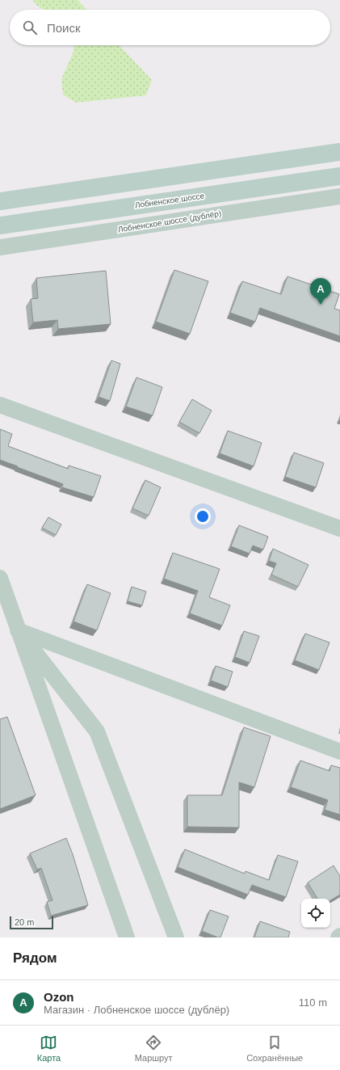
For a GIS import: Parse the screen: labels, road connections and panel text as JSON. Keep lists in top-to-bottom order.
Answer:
{
  "streets": {
    "main road": ["Лобненское шоссе"],
    "street": ["Лобненское шоссе (дублёр)"]
  },
  "scale_bar": "20 m",
  "page": {
    "search": "Поиск",
    "pins": "A",
    "scale": "20 m",
    "heading": "Рядом",
    "list": [
      {
        "mark": "A",
        "name": "Ozon",
        "note": "Магазин · Лобненское шоссе (дублёр)",
        "value": "110 m"
      }
    ],
    "nav": ["Карта", "Маршрут", "Сохранённые"]
  }
}
